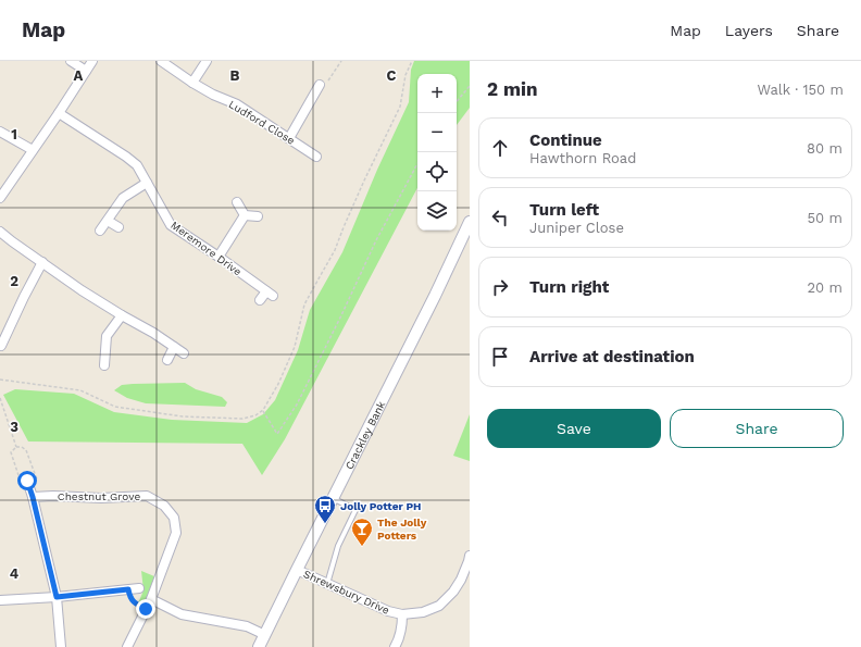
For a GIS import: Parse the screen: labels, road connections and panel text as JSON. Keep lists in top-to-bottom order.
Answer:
{
  "streets": {
    "street": [
      "Ludford Close",
      "Meremore Drive",
      "Crackley Bank",
      "Chestnut Grove",
      "Shrewsbury Drive"
    ]
  },
  "crossings": [
    ["Crackley Bank", "Shrewsbury Drive"]
  ],
  "places": {
    "bus stop": ["Jolly Potter PH"],
    "bar": ["The Jolly Potters"]
  },
  "page": {
    "header": "Map",
    "nav": ["Map", "Layers", "Share"],
    "heading": ["2 min", "Walk · 150 m"],
    "map_buttons": ["+", "−"],
    "list": [
      ["Continue", "Hawthorn Road", "80 m"],
      ["Turn left", "Juniper Close", "50 m"],
      ["Turn right", "20 m"],
      "Arrive at destination"
    ],
    "buttons": ["Save", "Share"]
  },
  "grid": {
    "columns": ["A", "B", "C"],
    "rows": [
      "1",
      "2",
      "3",
      "4"
    ]
  }
}
